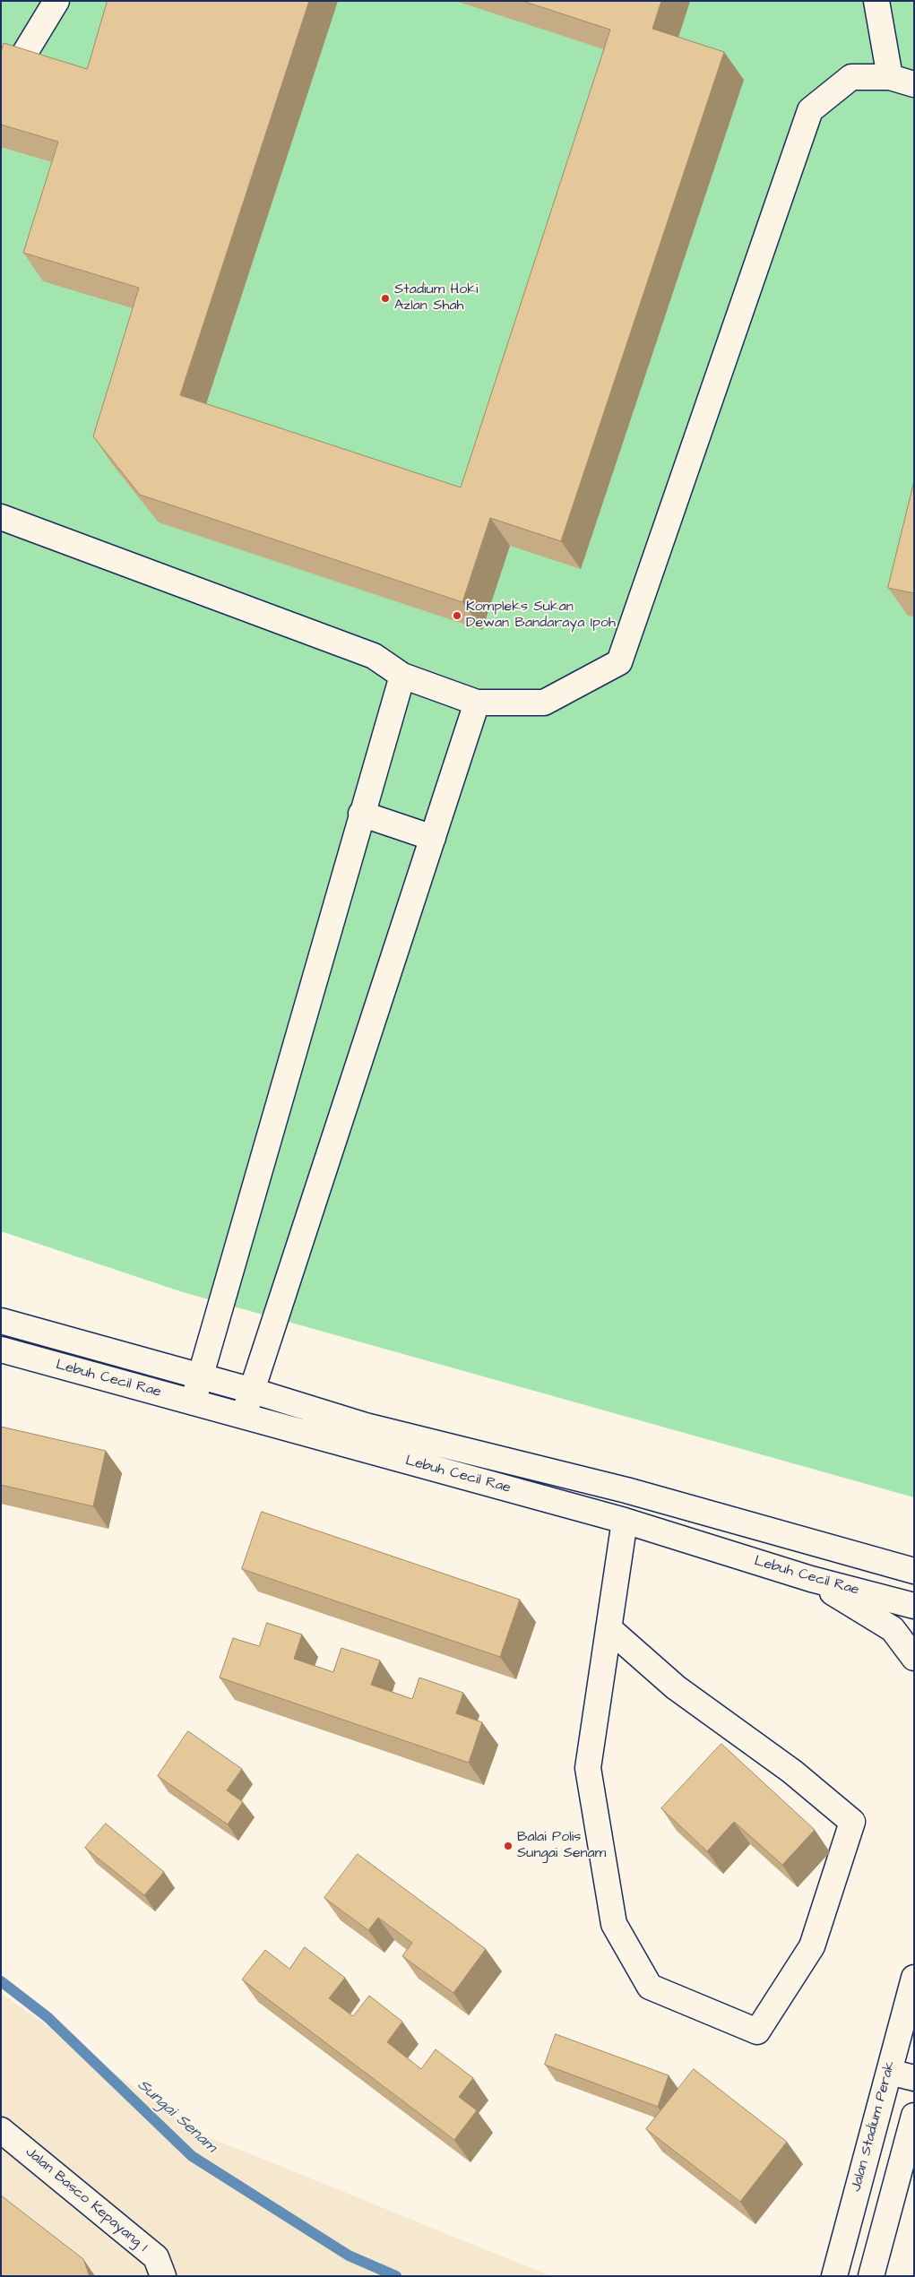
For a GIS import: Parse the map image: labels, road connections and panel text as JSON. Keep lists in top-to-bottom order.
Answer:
{
  "streets": {
    "street": ["Lebuh Cecil Rae", "Jalan Stadium Perak", "Jalan Basco Kepayang 1"]
  },
  "water": ["Sungai Senam"],
  "places": ["Stadium Hoki Azlan Shah", "Kompleks Sukan Dewan Bandaraya Ipoh", "Balai Polis Sungai Senam"]
}
